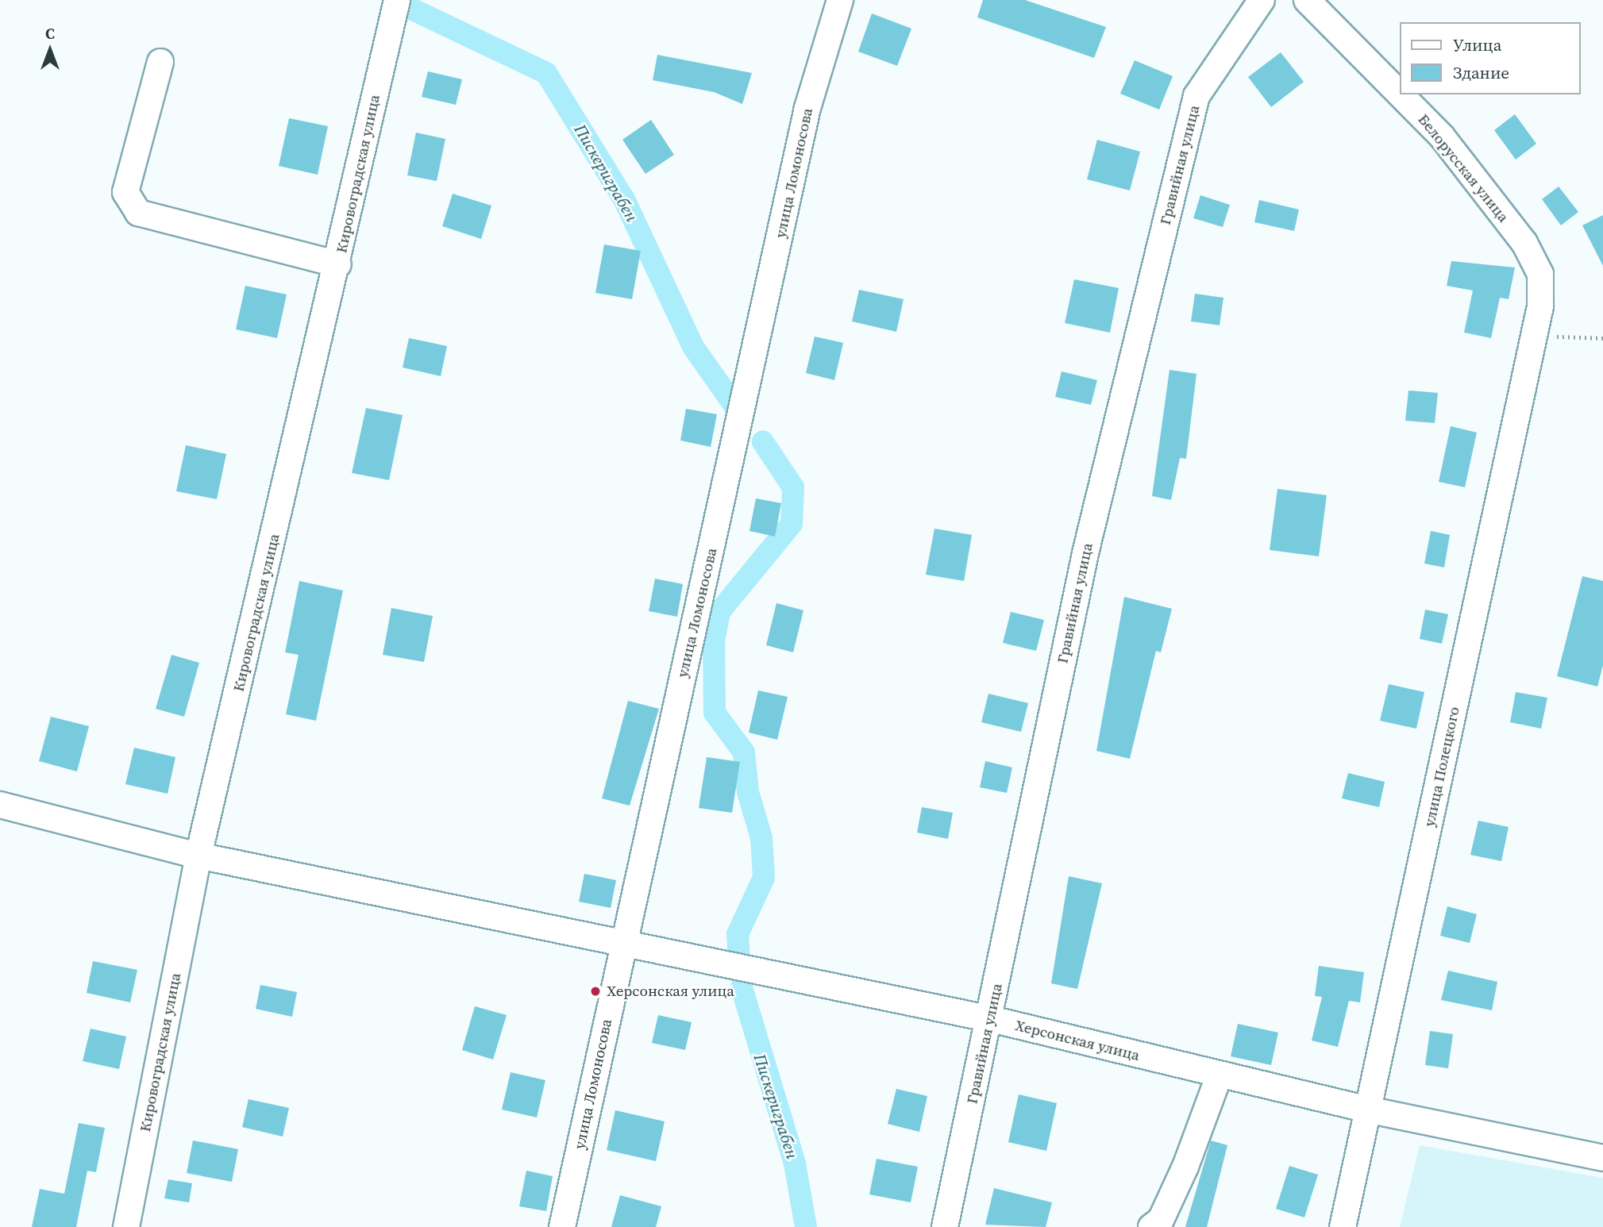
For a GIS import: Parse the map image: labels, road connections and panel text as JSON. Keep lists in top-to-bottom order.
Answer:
{
  "streets": {
    "street": [
      "Гравийная улица",
      "Белорусская улица",
      "улица Ломоносова",
      "Кировоградская улица",
      "улица Полецкого",
      "Херсонская улица"
    ]
  },
  "crossings": [
    ["Гравийная улица", "Херсонская улица"],
    ["Белорусская улица", "улица Полецкого"],
    ["улица Ломоносова", "Херсонская улица"],
    ["Кировоградская улица", "Херсонская улица"],
    ["улица Полецкого", "Херсонская улица"]
  ],
  "water": ["Пискериграбен"],
  "places": ["Херсонская улица"],
  "legend": ["Улица", "Здание"],
  "north": "top"
}
